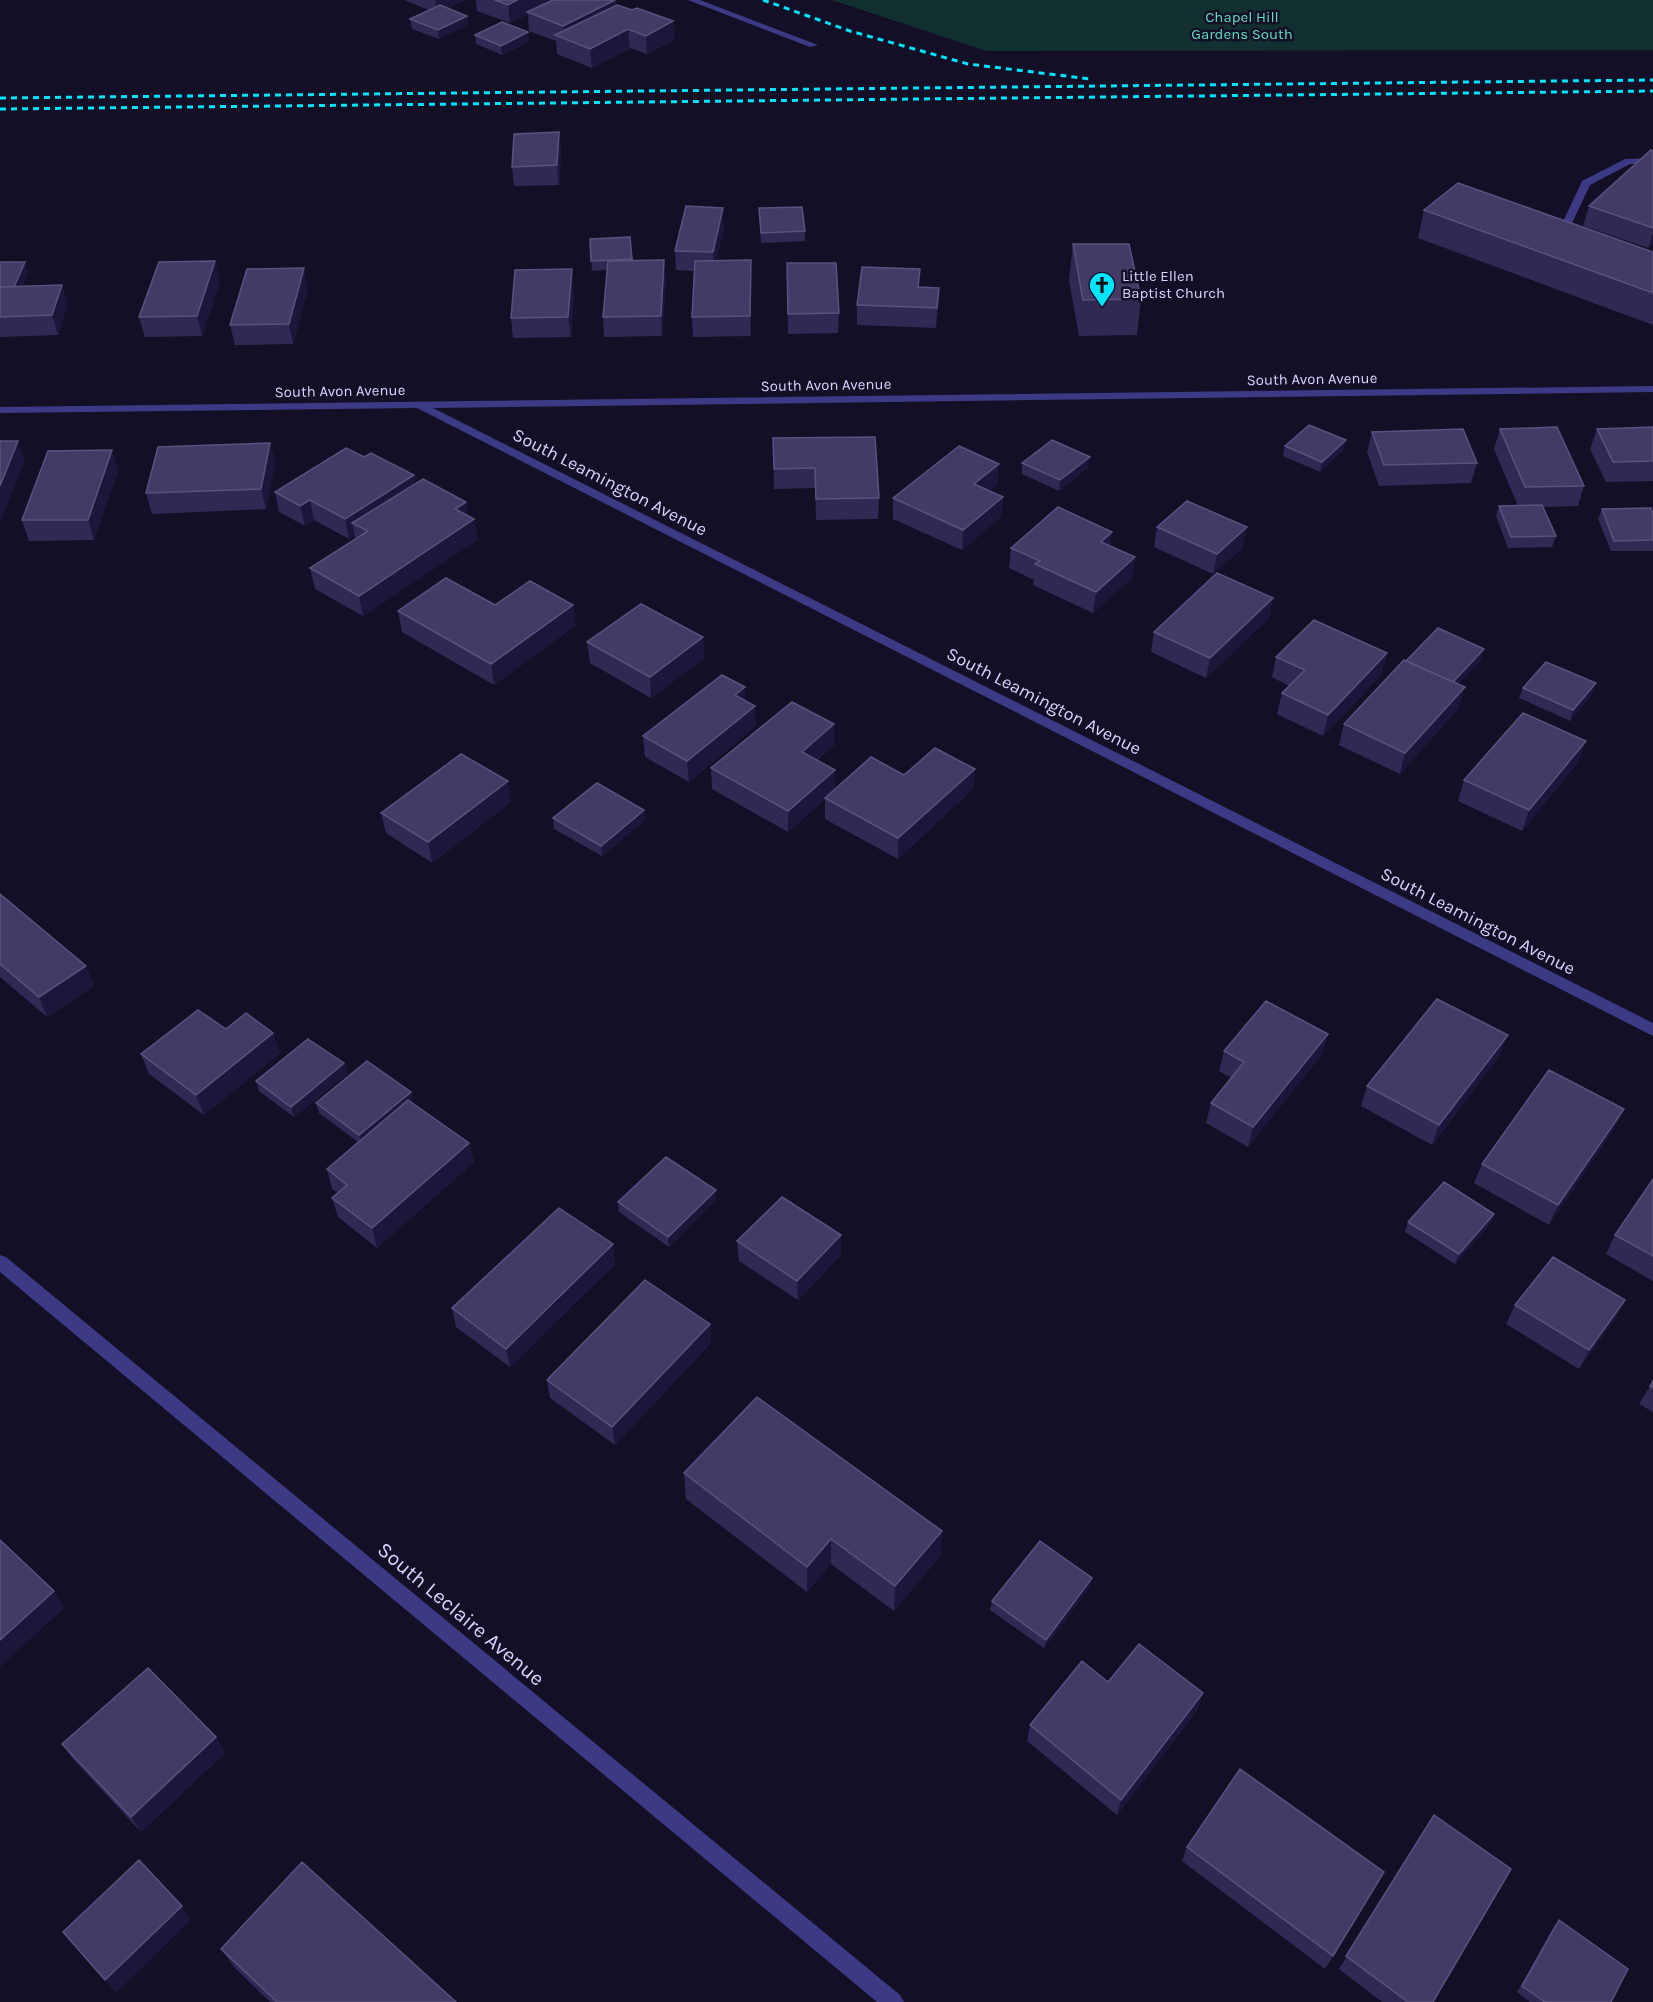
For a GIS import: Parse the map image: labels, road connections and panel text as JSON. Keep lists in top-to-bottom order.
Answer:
{
  "streets": {
    "street": ["South Avon Avenue", "South Leamington Avenue", "South Leclaire Avenue"]
  },
  "crossings": [
    ["South Avon Avenue", "South Leamington Avenue"]
  ],
  "parks": ["Chapel Hill Gardens South"],
  "places": {
    "church": ["Little Ellen Baptist Church"]
  }
}
